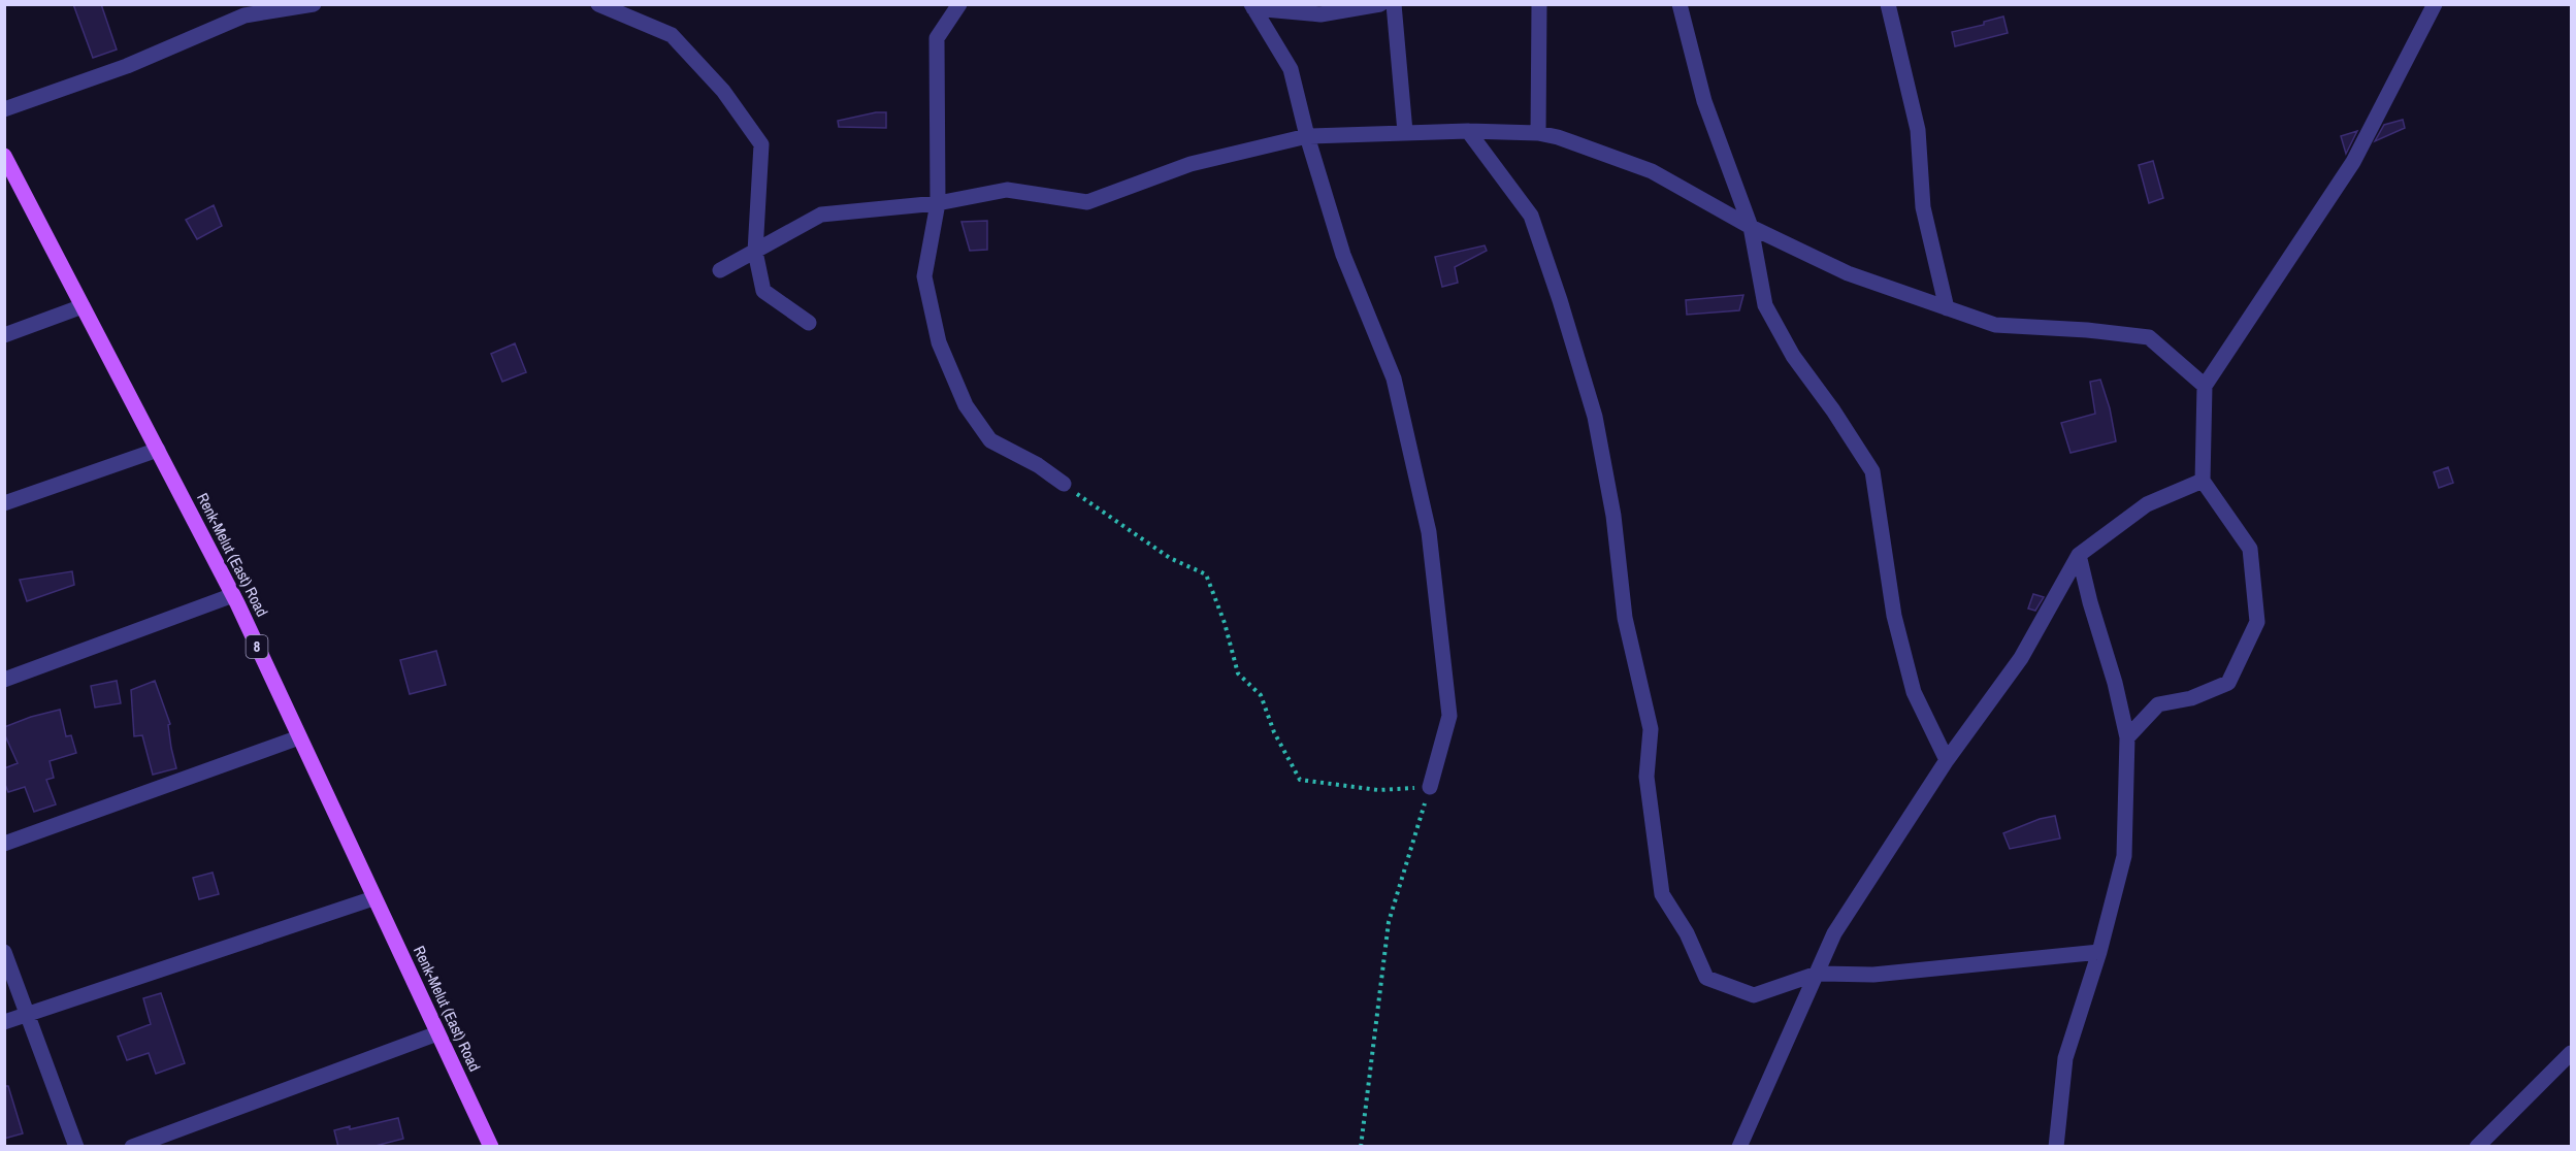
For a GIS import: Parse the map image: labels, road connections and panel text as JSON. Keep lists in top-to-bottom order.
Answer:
{
  "streets": {
    "main road": ["Renk-Melut (East) Road", "8"]
  }
}
